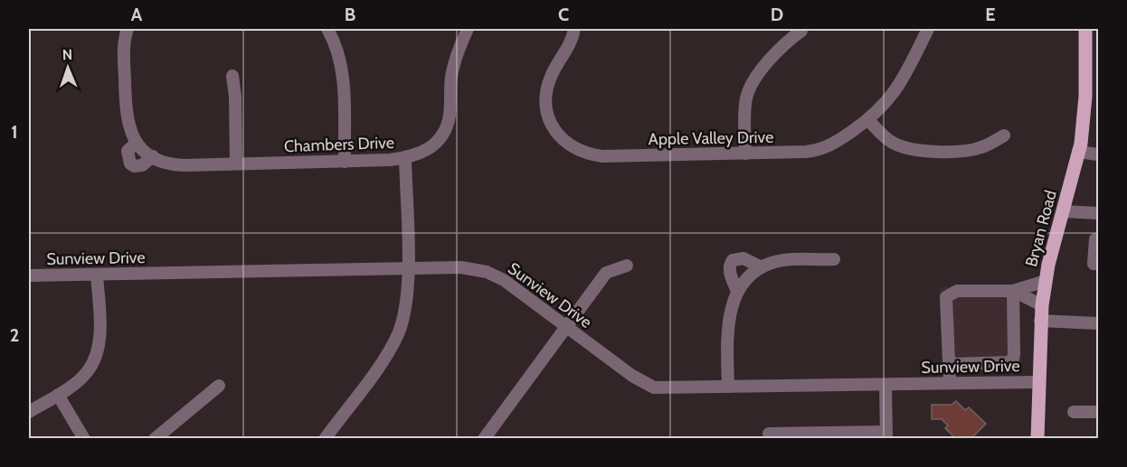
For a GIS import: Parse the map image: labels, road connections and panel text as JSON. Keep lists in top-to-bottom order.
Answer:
{
  "streets": {
    "main road": ["Bryan Road"],
    "street": ["Apple Valley Drive", "Chambers Drive", "Sunview Drive"]
  },
  "crossings": [
    ["Bryan Road", "Sunview Drive"]
  ],
  "north": "top",
  "grid": {
    "columns": [
      "A",
      "B",
      "C",
      "D",
      "E"
    ],
    "rows": ["1", "2"]
  }
}
